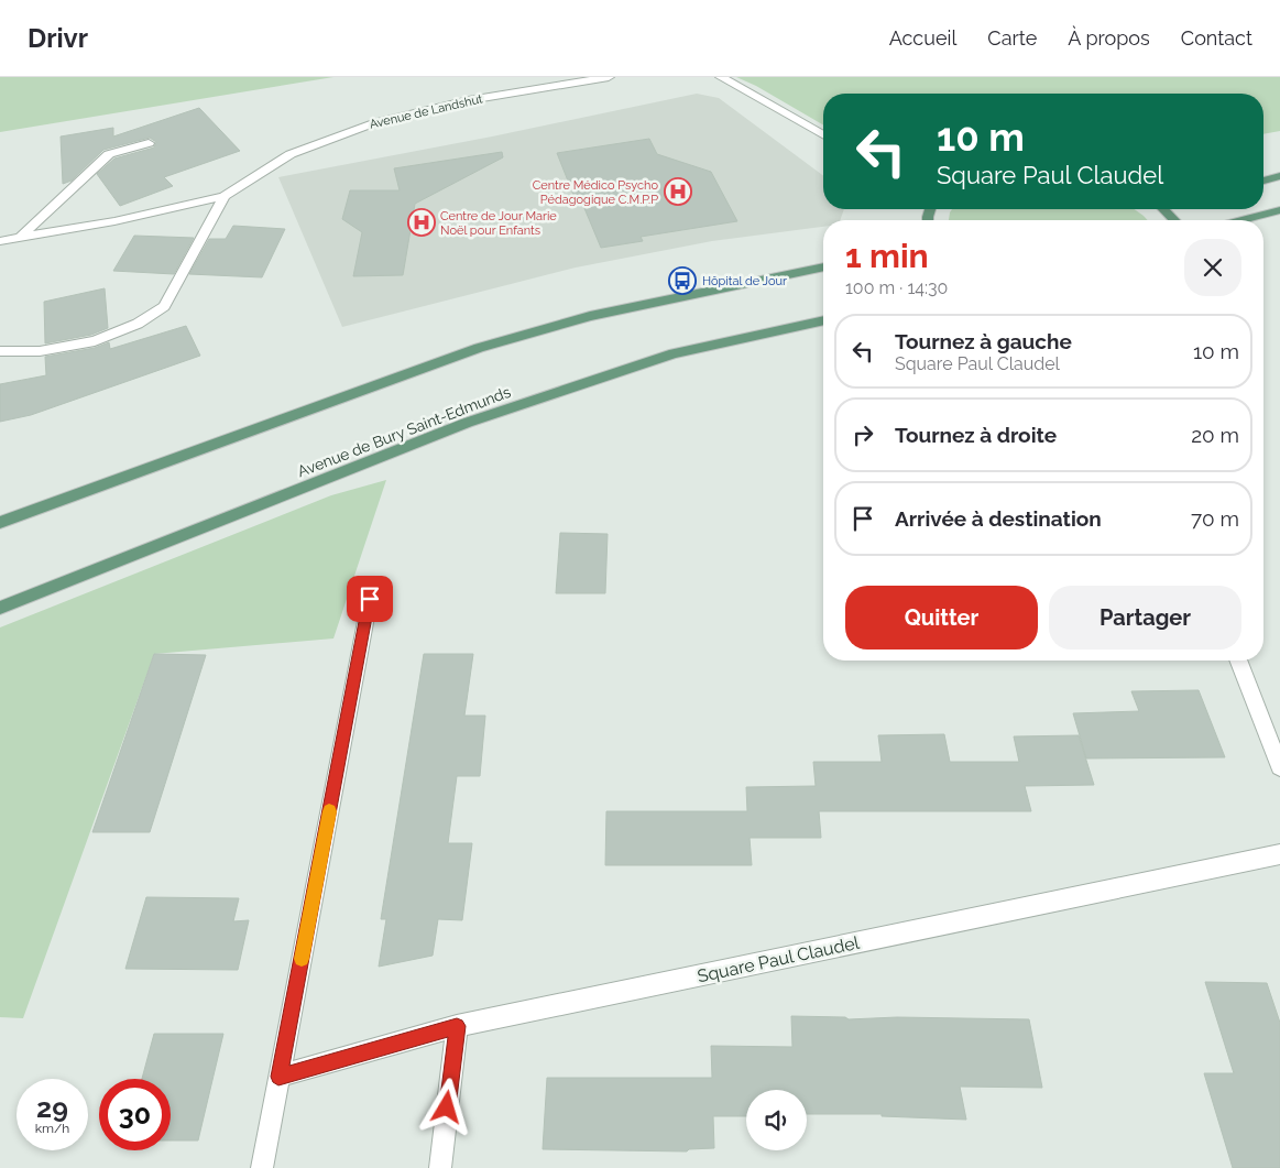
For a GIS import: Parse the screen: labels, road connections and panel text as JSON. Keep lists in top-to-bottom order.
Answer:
{
  "streets": {
    "main road": ["Avenue de Bury Saint-Edmunds"],
    "street": ["Avenue de Landshut", "Square Paul Claudel"]
  },
  "places": {
    "hospital": ["Centre Médico Psycho Pédagogique C.M.P.P", "Centre de Jour Marie Noël pour Enfants"],
    "bus stop": ["Hôpital de Jour"]
  },
  "page": {
    "header": "Drivr",
    "nav": [
      "Accueil",
      "Carte",
      "À propos",
      "Contact"
    ],
    "turn": ["10 m", "Square Paul Claudel"],
    "heading": ["1 min", "100 m · 14:30"],
    "list": [
      {
        "name": "Tournez à gauche",
        "note": "Square Paul Claudel",
        "value": "10 m"
      },
      {
        "name": "Tournez à droite",
        "value": "20 m"
      },
      {
        "name": "Arrivée à destination",
        "value": "70 m"
      }
    ],
    "buttons": ["Quitter", "Partager"],
    "speed": "29 km/h",
    "limit": "30"
  }
}
